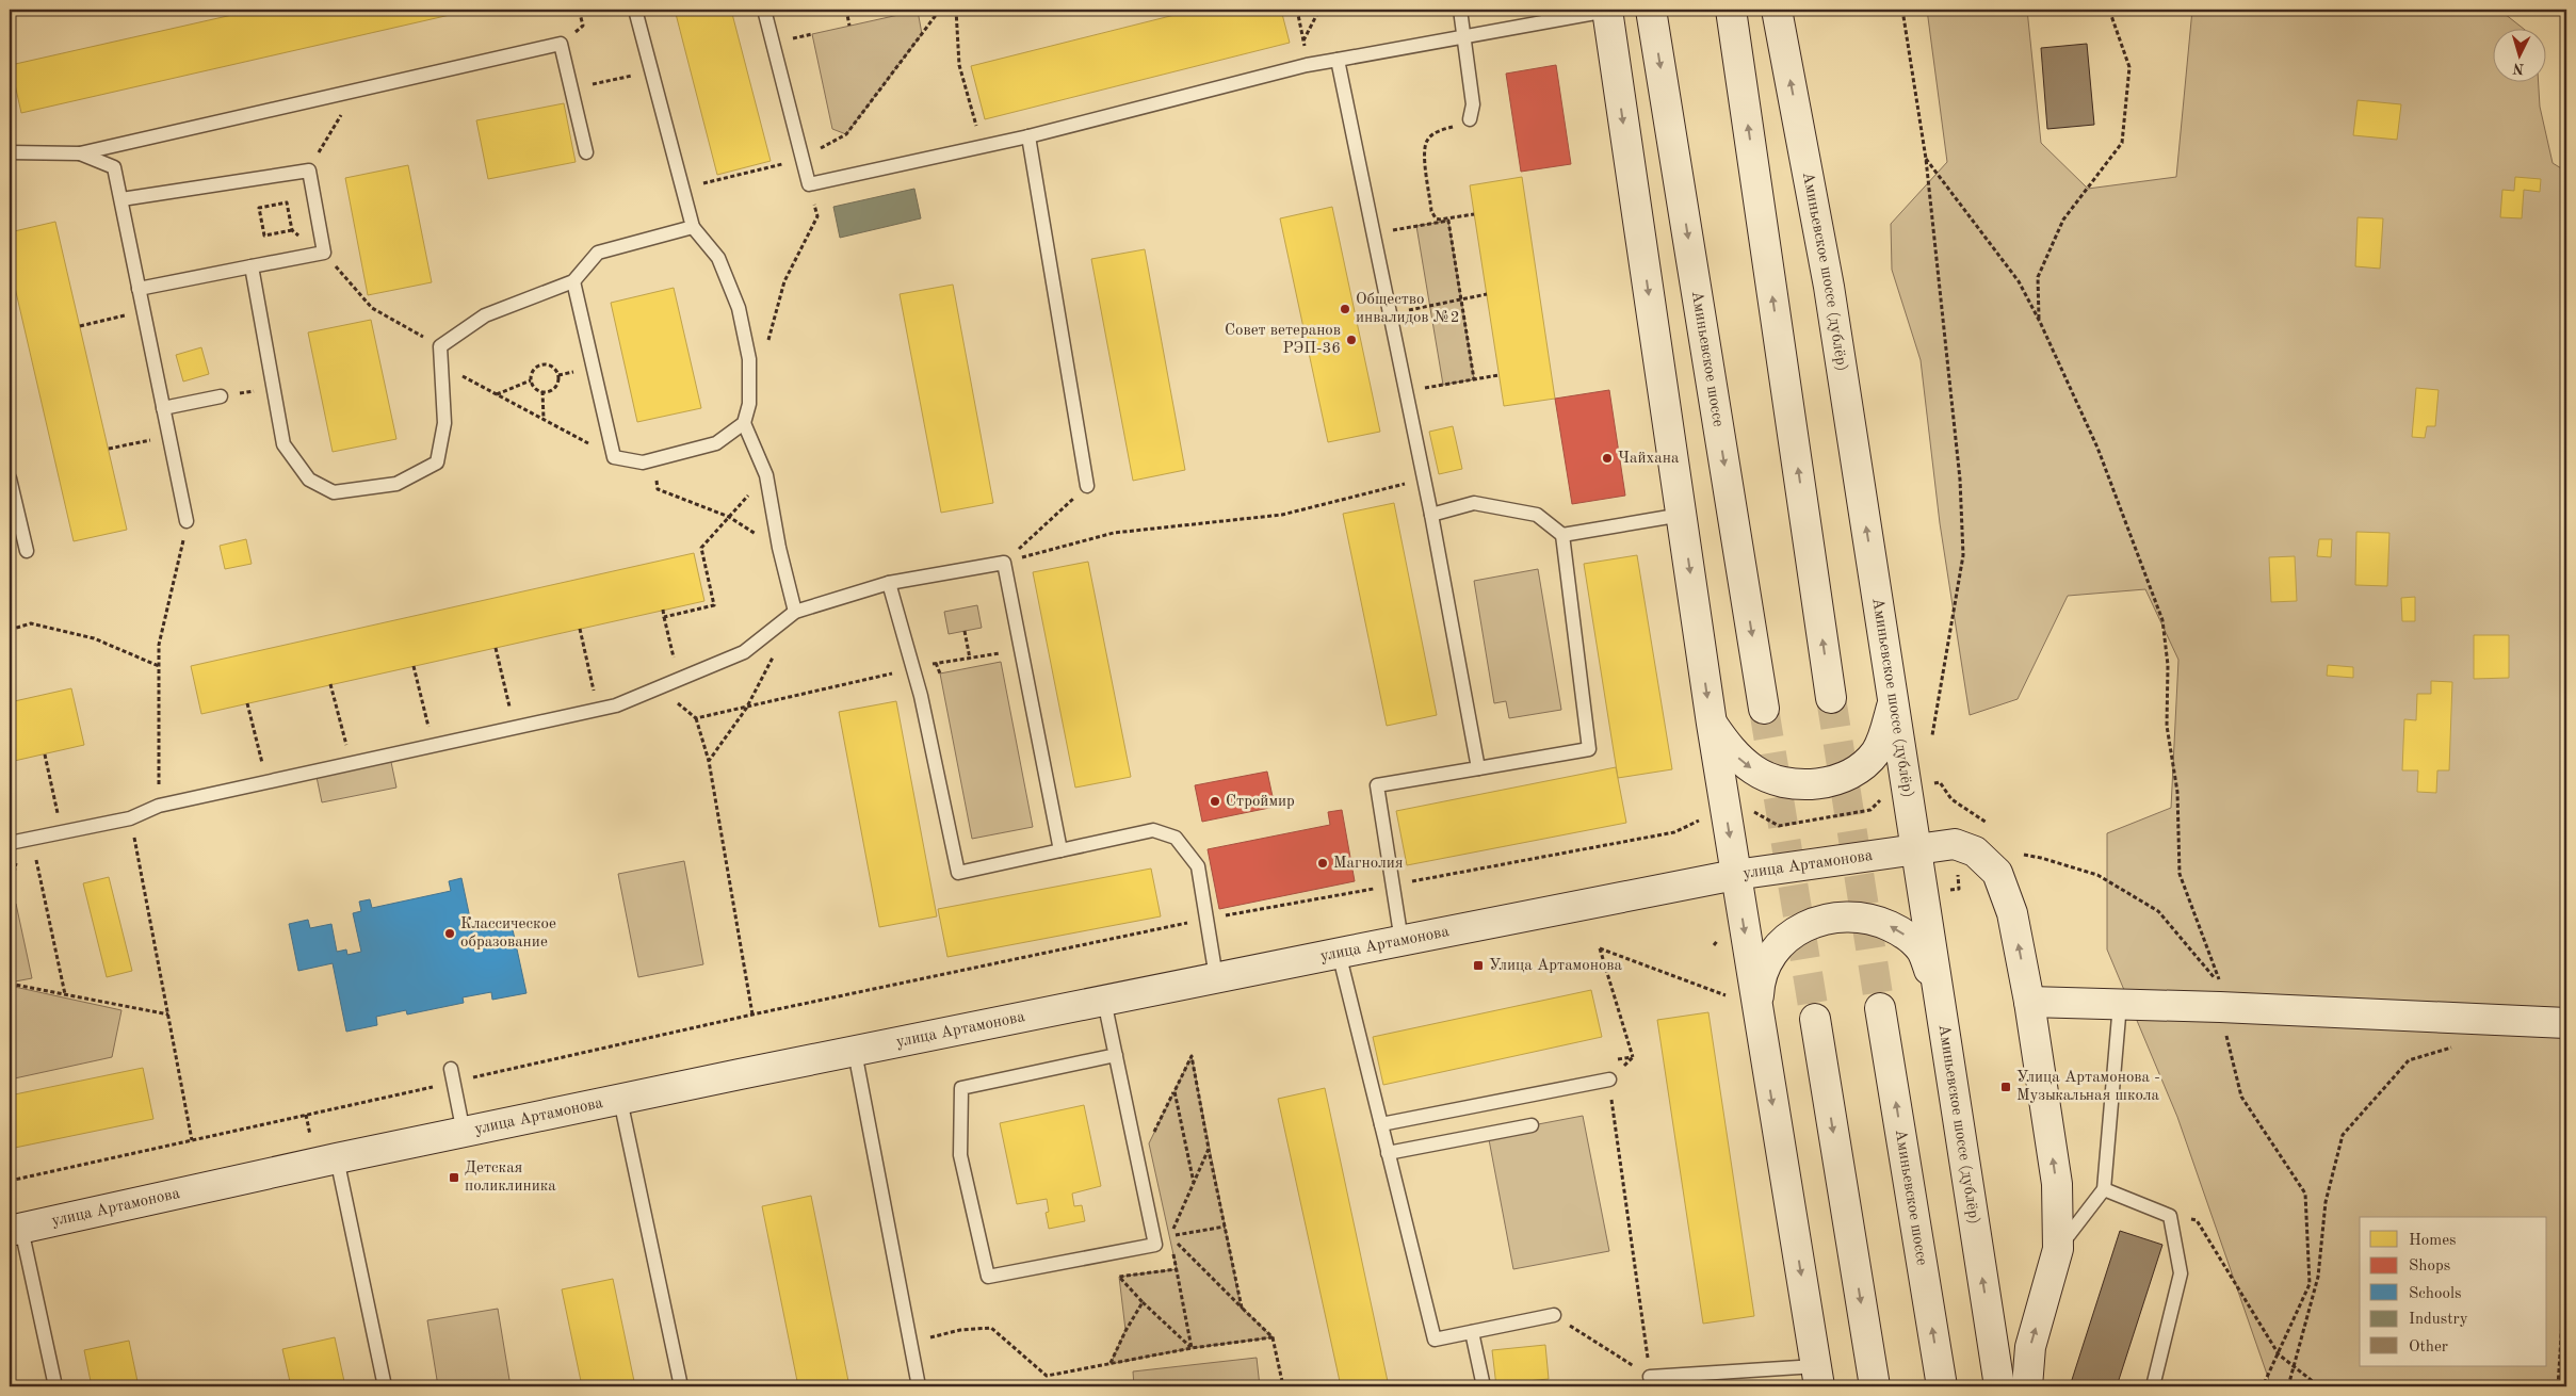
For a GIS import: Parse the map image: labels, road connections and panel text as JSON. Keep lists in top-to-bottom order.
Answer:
{
  "streets": {
    "main road": ["Аминьевское шоссе (дублёр)", "Аминьевское шоссе", "улица Артамонова"]
  },
  "crossings": [
    ["Аминьевское шоссе (дублёр)", "улица Артамонова"]
  ],
  "places": {
    "other": [
      "Общество инвалидов №2",
      "Совет ветеранов РЭП-36",
      "Чайхана",
      "Строймир",
      "Магнолия",
      "Классическое образование"
    ],
    "transit": ["Улица Артамонова", "Улица Артамонова - Музыкальная школа", "Детская поликлиника"]
  },
  "legend": [
    "Homes",
    "Shops",
    "Schools",
    "Industry",
    "Other"
  ],
  "north": "bottom"
}
